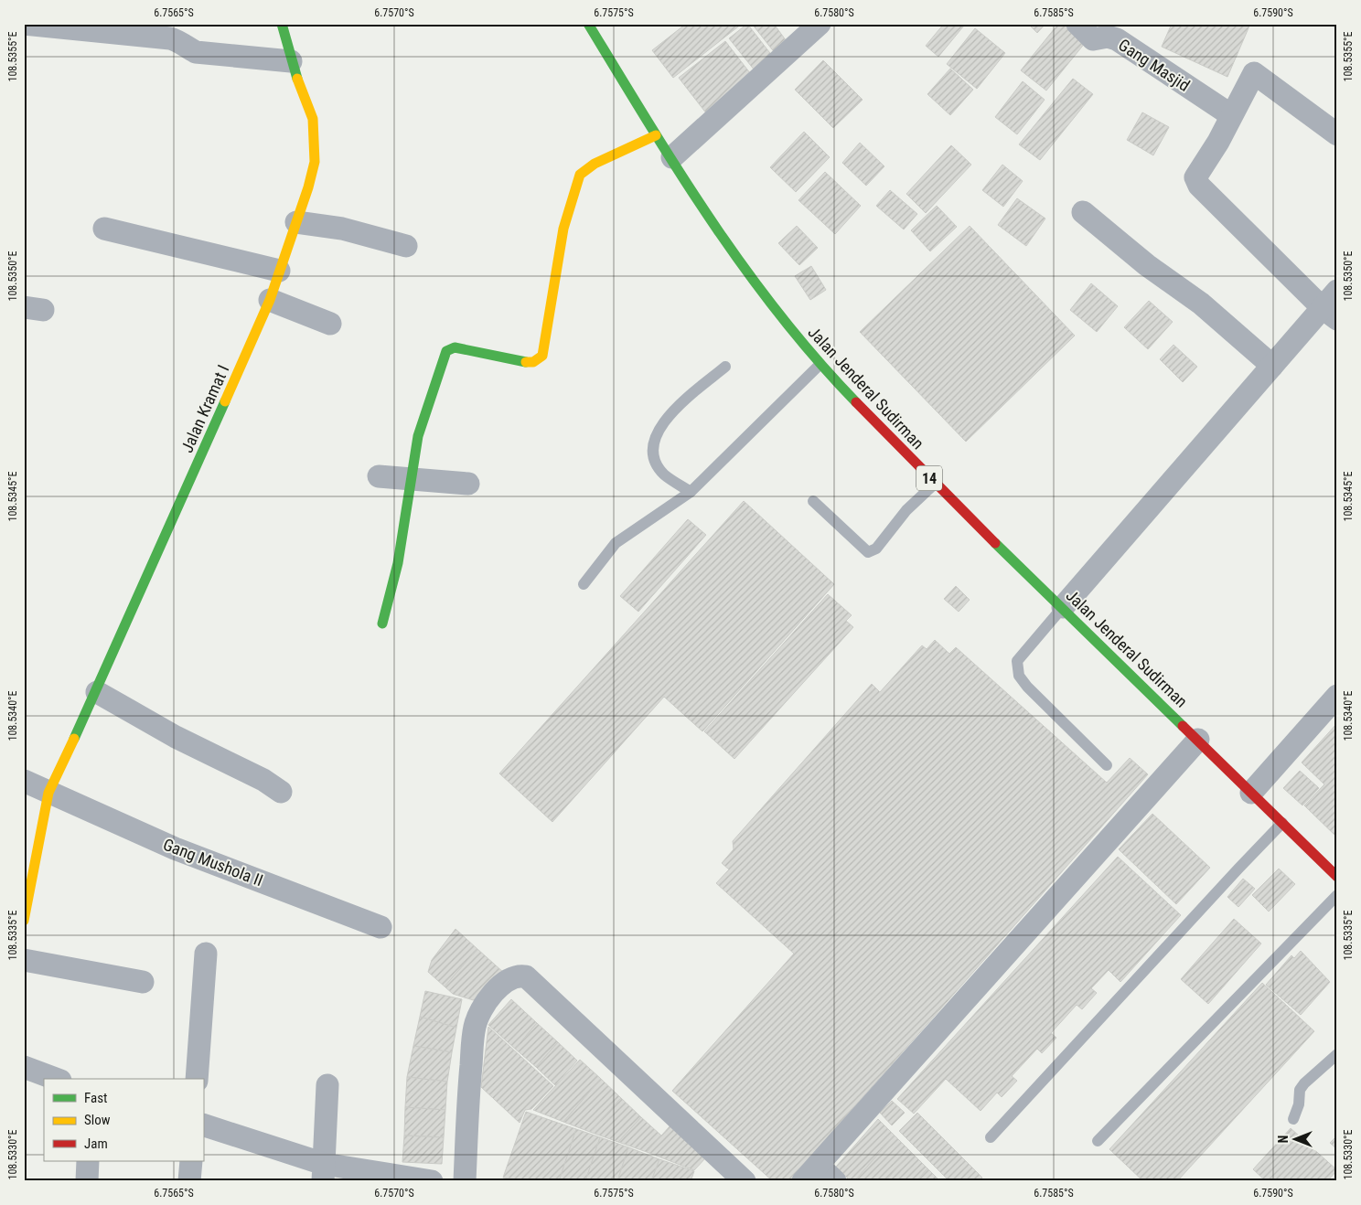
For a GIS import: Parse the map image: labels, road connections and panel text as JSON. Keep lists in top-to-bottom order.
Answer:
{
  "streets": {
    "main road": ["Jalan Jenderal Sudirman", "Jalan Kramat I", "14"],
    "street": ["Gang Masjid", "Gang Mushola II"]
  },
  "crossings": [
    ["Jalan Kramat I", "Gang Mushola II"]
  ],
  "legend": ["Fast", "Slow", "Jam"],
  "north": "left",
  "coordinates": [
    "6.7565°S",
    "6.7570°S",
    "6.7575°S",
    "6.7580°S",
    "6.7585°S",
    "6.7590°S",
    "108.5355°E",
    "108.5350°E",
    "108.5345°E",
    "108.5340°E",
    "108.5335°E",
    "108.5330°E"
  ]
}
